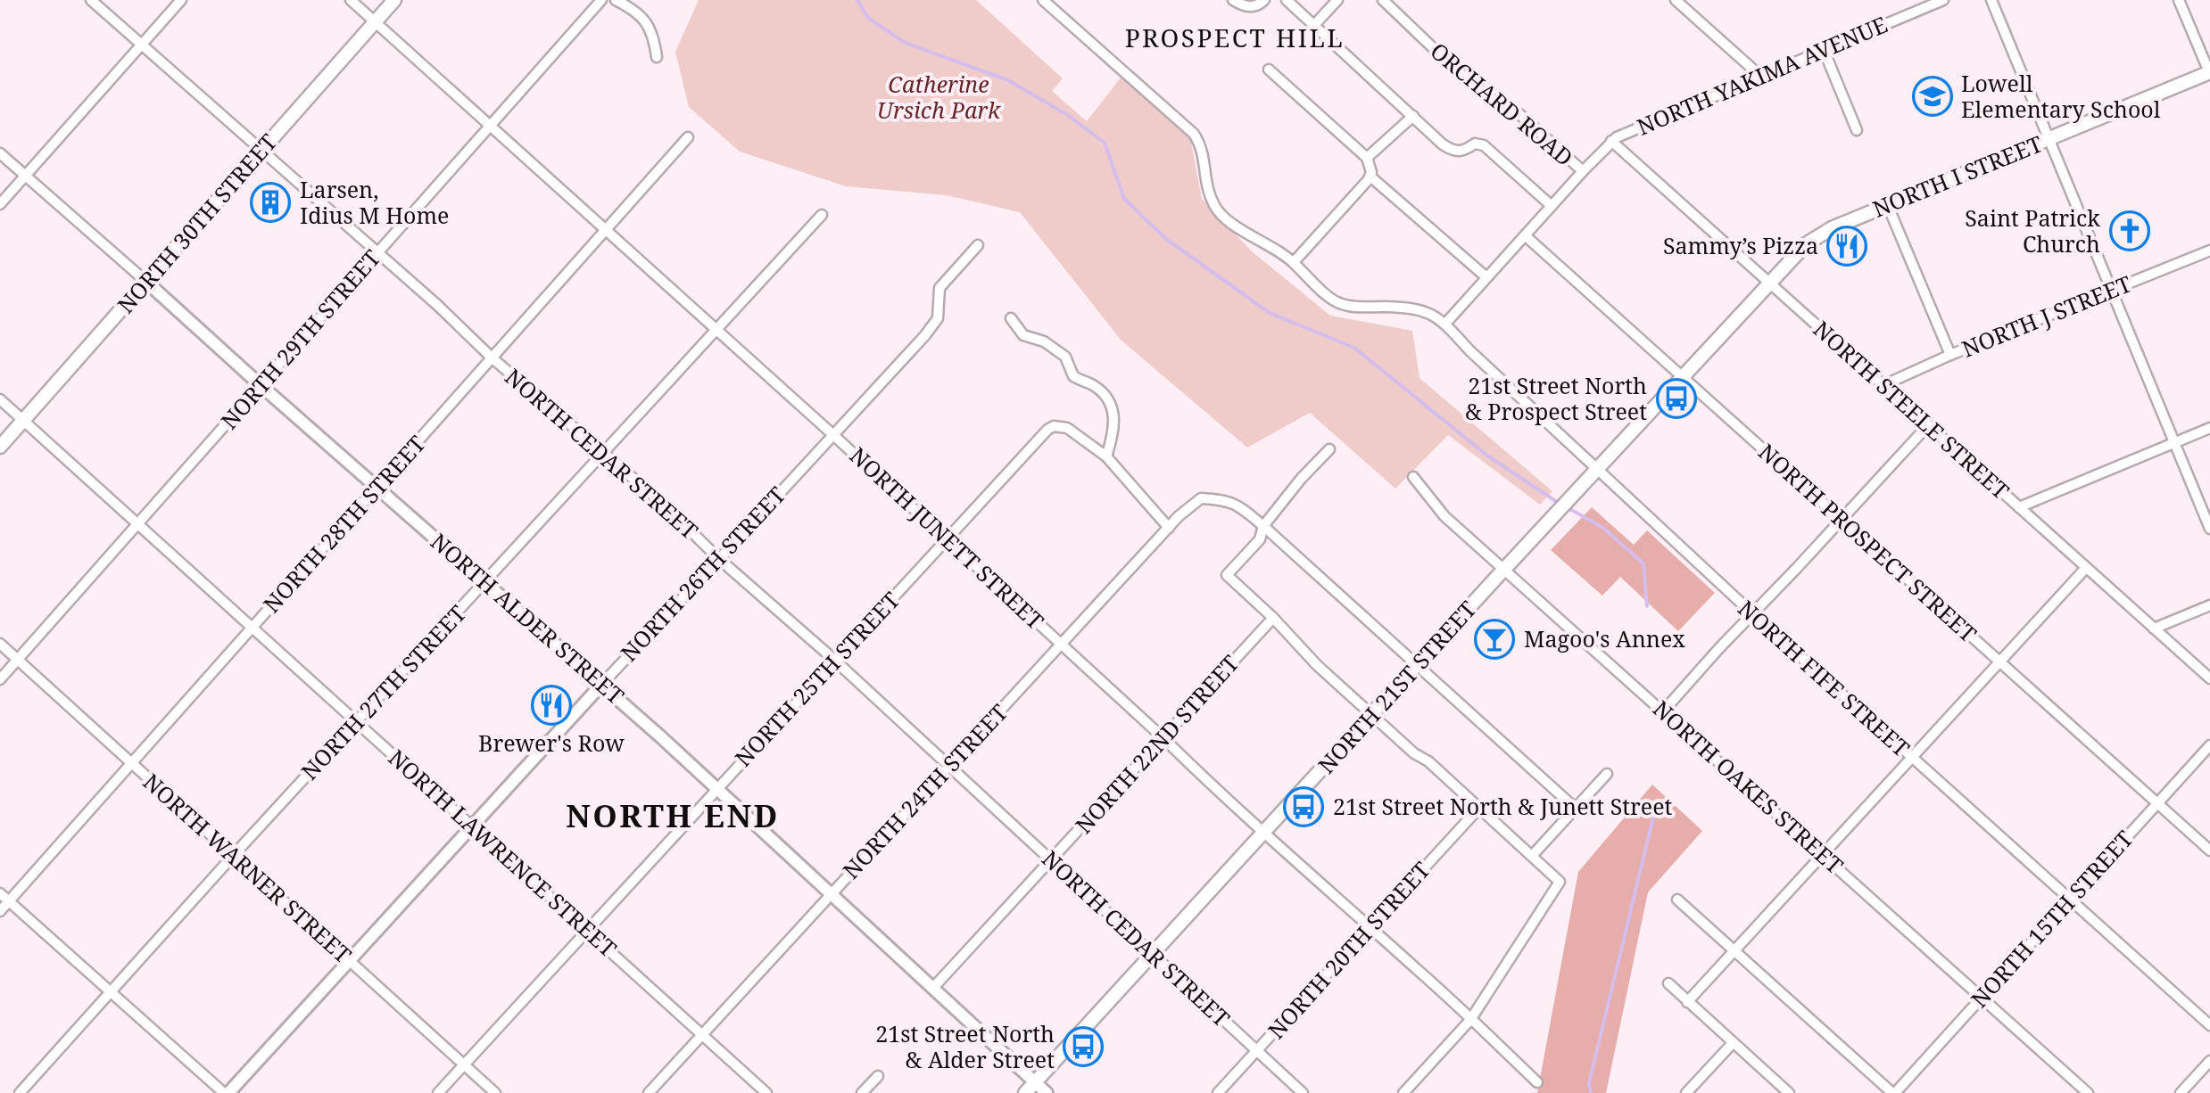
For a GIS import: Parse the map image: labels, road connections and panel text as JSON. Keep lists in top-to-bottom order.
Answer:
{
  "streets": {
    "main road": ["NORTH I STREET", "NORTH 30TH STREET", "NORTH 21ST STREET"],
    "street": [
      "NORTH YAKIMA AVENUE",
      "ORCHARD ROAD",
      "NORTH J STREET",
      "NORTH 29TH STREET",
      "NORTH STEELE STREET",
      "NORTH CEDAR STREET",
      "NORTH 28TH STREET",
      "NORTH JUNETT STREET",
      "NORTH PROSPECT STREET",
      "NORTH 26TH STREET",
      "NORTH ALDER STREET",
      "NORTH FIFE STREET",
      "NORTH 25TH STREET",
      "NORTH 27TH STREET",
      "NORTH 22ND STREET",
      "NORTH OAKES STREET",
      "NORTH 24TH STREET",
      "NORTH LAWRENCE STREET",
      "NORTH WARNER STREET",
      "NORTH 15TH STREET",
      "NORTH 20TH STREET"
    ]
  },
  "crossings": [
    ["NORTH YAKIMA AVENUE", "ORCHARD ROAD"],
    ["NORTH YAKIMA AVENUE", "NORTH STEELE STREET"],
    ["NORTH YAKIMA AVENUE", "NORTH PROSPECT STREET"],
    ["NORTH YAKIMA AVENUE", "NORTH FIFE STREET"],
    ["NORTH I STREET", "NORTH STEELE STREET"],
    ["NORTH I STREET", "NORTH 21ST STREET"],
    ["NORTH 30TH STREET", "NORTH CEDAR STREET"],
    ["NORTH 30TH STREET", "NORTH JUNETT STREET"],
    ["NORTH 30TH STREET", "NORTH ALDER STREET"],
    ["NORTH 30TH STREET", "NORTH LAWRENCE STREET"],
    ["NORTH J STREET", "NORTH STEELE STREET"],
    ["NORTH 29TH STREET", "NORTH CEDAR STREET"],
    ["NORTH 29TH STREET", "NORTH JUNETT STREET"],
    ["NORTH 29TH STREET", "NORTH ALDER STREET"],
    ["NORTH 29TH STREET", "NORTH LAWRENCE STREET"],
    ["NORTH 29TH STREET", "NORTH WARNER STREET"],
    ["NORTH STEELE STREET", "NORTH 21ST STREET"],
    ["NORTH CEDAR STREET", "NORTH 28TH STREET"],
    ["NORTH CEDAR STREET", "NORTH 26TH STREET"],
    ["NORTH CEDAR STREET", "NORTH 25TH STREET"],
    ["NORTH CEDAR STREET", "NORTH 21ST STREET"],
    ["NORTH CEDAR STREET", "NORTH 27TH STREET"],
    ["NORTH CEDAR STREET", "NORTH 22ND STREET"],
    ["NORTH CEDAR STREET", "NORTH 24TH STREET"],
    ["NORTH CEDAR STREET", "NORTH 20TH STREET"],
    ["NORTH 28TH STREET", "NORTH JUNETT STREET"],
    ["NORTH 28TH STREET", "NORTH ALDER STREET"],
    ["NORTH 28TH STREET", "NORTH LAWRENCE STREET"],
    ["NORTH 28TH STREET", "NORTH WARNER STREET"],
    ["NORTH JUNETT STREET", "NORTH 26TH STREET"],
    ["NORTH JUNETT STREET", "NORTH 25TH STREET"],
    ["NORTH JUNETT STREET", "NORTH 21ST STREET"],
    ["NORTH JUNETT STREET", "NORTH 27TH STREET"],
    ["NORTH JUNETT STREET", "NORTH 22ND STREET"],
    ["NORTH JUNETT STREET", "NORTH 24TH STREET"],
    ["NORTH JUNETT STREET", "NORTH 20TH STREET"],
    ["NORTH PROSPECT STREET", "NORTH 21ST STREET"],
    ["NORTH PROSPECT STREET", "NORTH 15TH STREET"],
    ["NORTH 26TH STREET", "NORTH ALDER STREET"],
    ["NORTH 26TH STREET", "NORTH LAWRENCE STREET"],
    ["NORTH 26TH STREET", "NORTH WARNER STREET"],
    ["NORTH ALDER STREET", "NORTH 25TH STREET"],
    ["NORTH ALDER STREET", "NORTH 21ST STREET"],
    ["NORTH ALDER STREET", "NORTH 27TH STREET"],
    ["NORTH ALDER STREET", "NORTH 22ND STREET"],
    ["NORTH ALDER STREET", "NORTH 24TH STREET"],
    ["NORTH FIFE STREET", "NORTH 21ST STREET"],
    ["NORTH FIFE STREET", "NORTH 15TH STREET"],
    ["NORTH 25TH STREET", "NORTH LAWRENCE STREET"],
    ["NORTH 25TH STREET", "NORTH WARNER STREET"],
    ["NORTH 21ST STREET", "NORTH OAKES STREET"],
    ["NORTH 27TH STREET", "NORTH LAWRENCE STREET"],
    ["NORTH 27TH STREET", "NORTH WARNER STREET"],
    ["NORTH OAKES STREET", "NORTH 15TH STREET"],
    ["NORTH 24TH STREET", "NORTH LAWRENCE STREET"]
  ],
  "districts": ["PROSPECT HILL", "NORTH END"],
  "parks": ["Catherine Ursich Park"],
  "places": {
    "school or university": ["Lowell Elementary School"],
    "building": ["Larsen, Idius M Home"],
    "church": ["Saint Patrick Church"],
    "restaurant": ["Sammy’s Pizza", "Brewer's Row"],
    "bus stop": ["21st Street North & Prospect Street", "21st Street North & Junett Street", "21st Street North & Alder Street"],
    "bar": ["Magoo's Annex"]
  }
}
